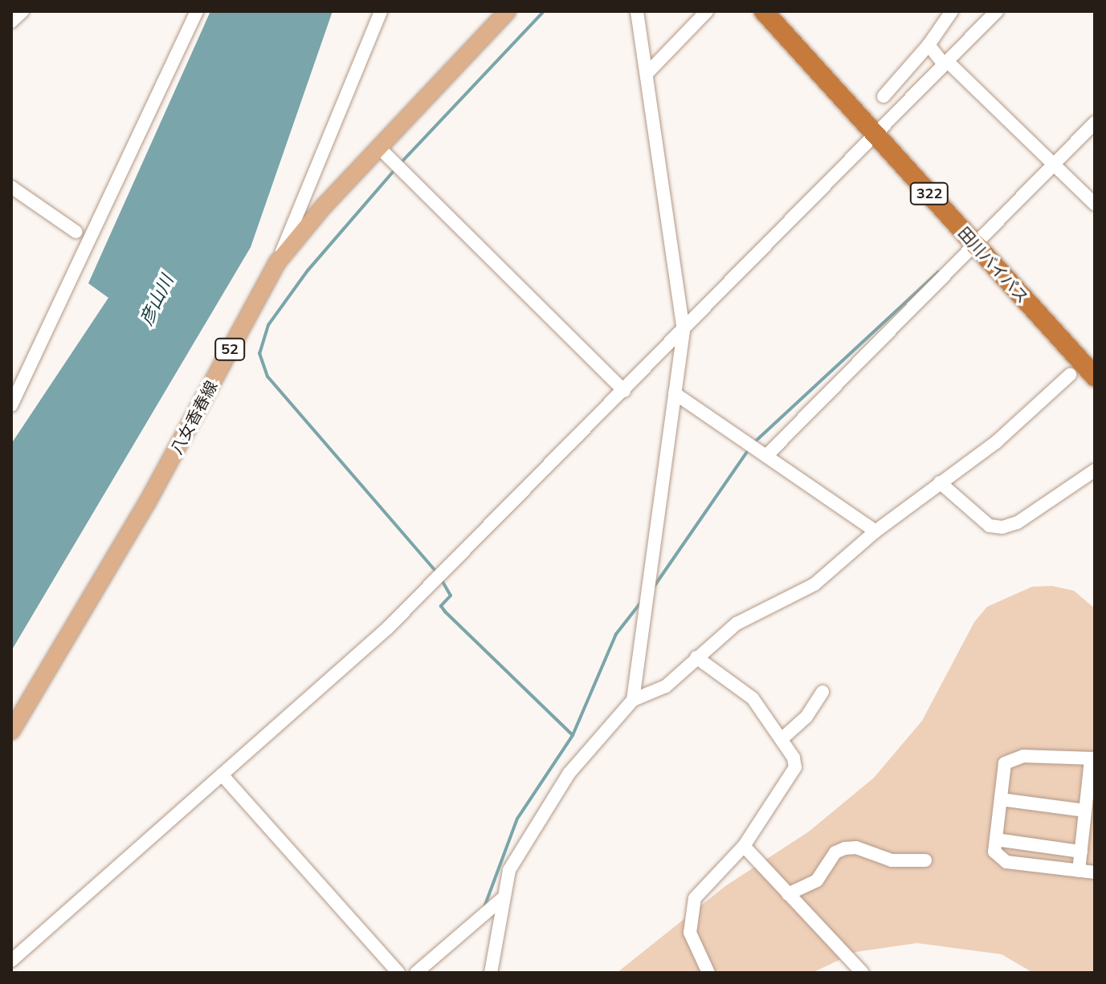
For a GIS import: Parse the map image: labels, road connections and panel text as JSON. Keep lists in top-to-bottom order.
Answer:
{
  "streets": {
    "highway": ["322", "田川バイパス"],
    "main road": ["52", "八女香春線"]
  },
  "water": ["彦山川"]
}
